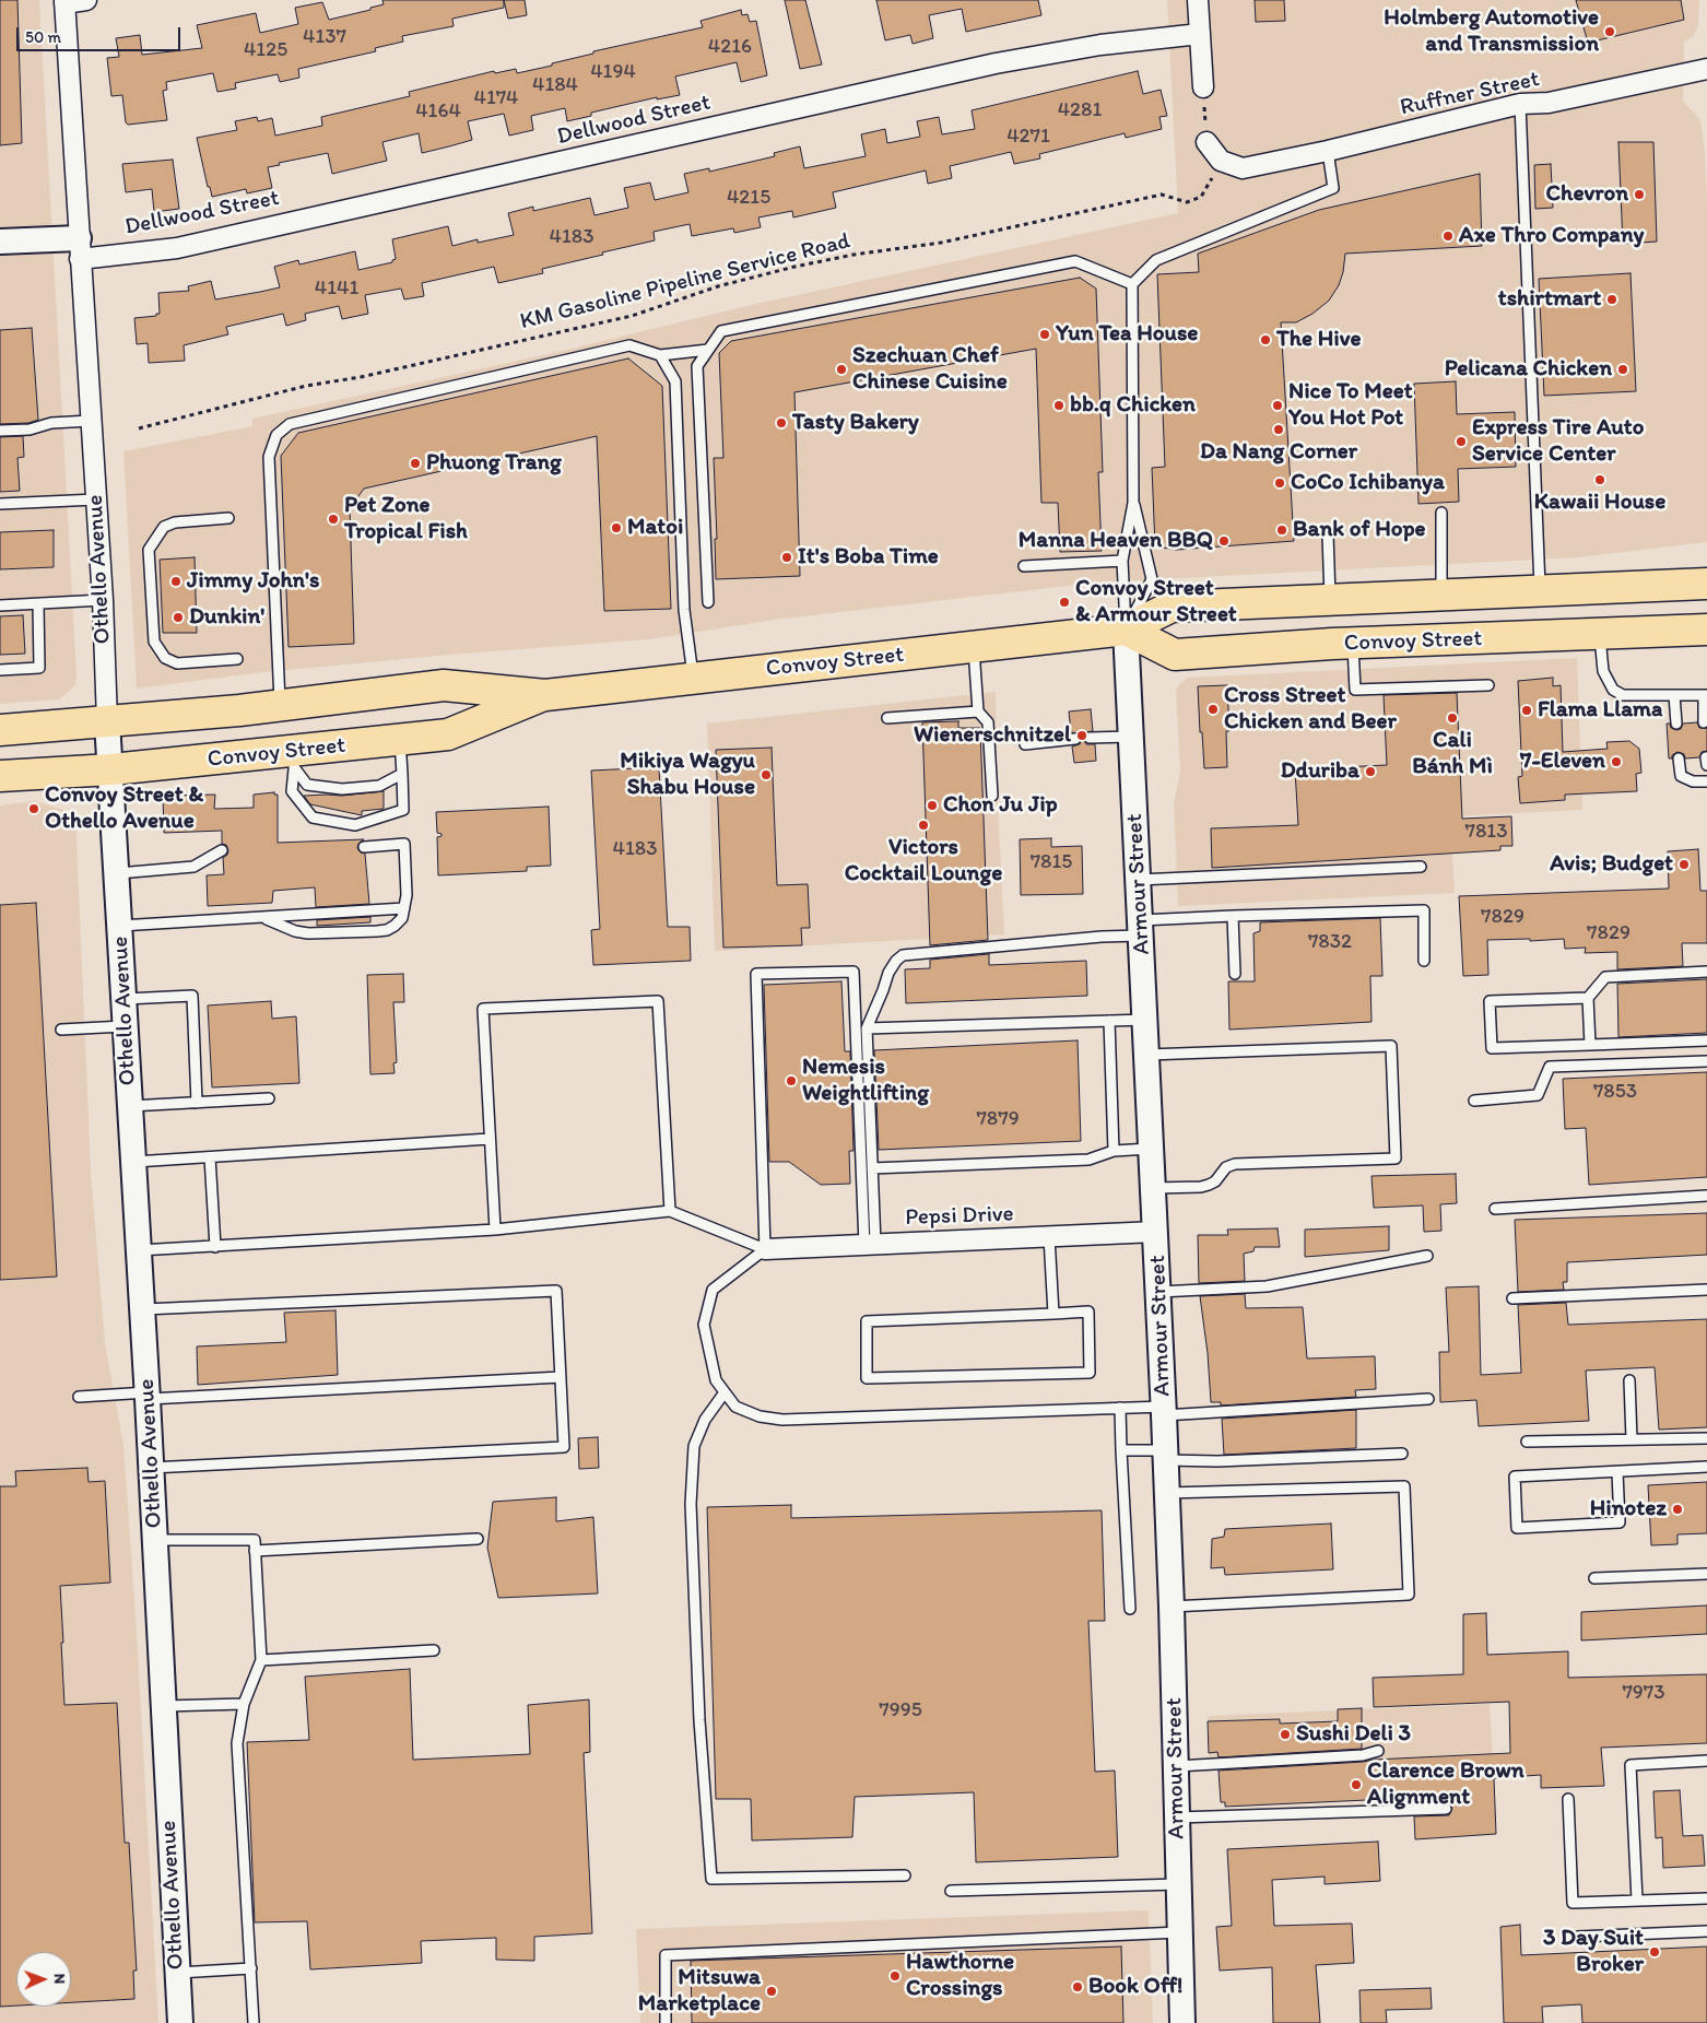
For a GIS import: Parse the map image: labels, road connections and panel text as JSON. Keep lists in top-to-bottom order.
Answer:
{
  "streets": {
    "main road": ["Convoy Street"],
    "street": [
      "Ruffner Street",
      "Dellwood Street",
      "Othello Avenue",
      "Armour Street",
      "Pepsi Drive"
    ],
    "path": ["KM Gasoline Pipeline Service Road"]
  },
  "crossings": [
    ["Ruffner Street", "KM Gasoline Pipeline Service Road"],
    ["Dellwood Street", "Othello Avenue"],
    ["Othello Avenue", "Convoy Street"],
    ["Convoy Street", "Armour Street"],
    ["Armour Street", "Pepsi Drive"]
  ],
  "places": [
    "Holmberg Automotive and Transmission",
    "Chevron",
    "Axe Thro Company",
    "tshirtmart",
    "Yun Tea House",
    "The Hive",
    "Szechuan Chef Chinese Cuisine",
    "Pelicana Chicken",
    "bb.q Chicken",
    "Nice To Meet You Hot Pot",
    "Tasty Bakery",
    "Da Nang Corner",
    "Express Tire Auto Service Center",
    "Phuong Trang",
    "Kawaii House",
    "CoCo Ichibanya",
    "Pet Zone Tropical Fish",
    "Matoi",
    "Bank of Hope",
    "Manna Heaven BBQ",
    "It's Boba Time",
    "Jimmy John's",
    "Convoy Street & Armour Street",
    "Dunkin'",
    "Cross Street Chicken and Beer",
    "Flama Llama",
    "Cali Bánh Mì",
    "Wienerschnitzel",
    "7-Eleven",
    "Dduriba",
    "Mikiya Wagyu Shabu House",
    "Chon Ju Jip",
    "Convoy Street & Othello Avenue",
    "Victors Cocktail Lounge",
    "Avis; Budget",
    "Nemesis Weightlifting",
    "Hinotez",
    "Sushi Deli 3",
    "Clarence Brown Alignment",
    "3 Day Suit Broker",
    "Hawthorne Crossings",
    "Book Off!",
    "Mitsuwa Marketplace"
  ],
  "house_numbers": [
    "4137",
    "4216",
    "4125",
    "4194",
    "4184",
    "4174",
    "4281",
    "4164",
    "4271",
    "4215",
    "4183",
    "4141",
    "7813",
    "4183",
    "7815",
    "7829",
    "7829",
    "7832",
    "7853",
    "7879",
    "7973",
    "7995"
  ],
  "scale_bar": "50 m",
  "north": "right"
}
